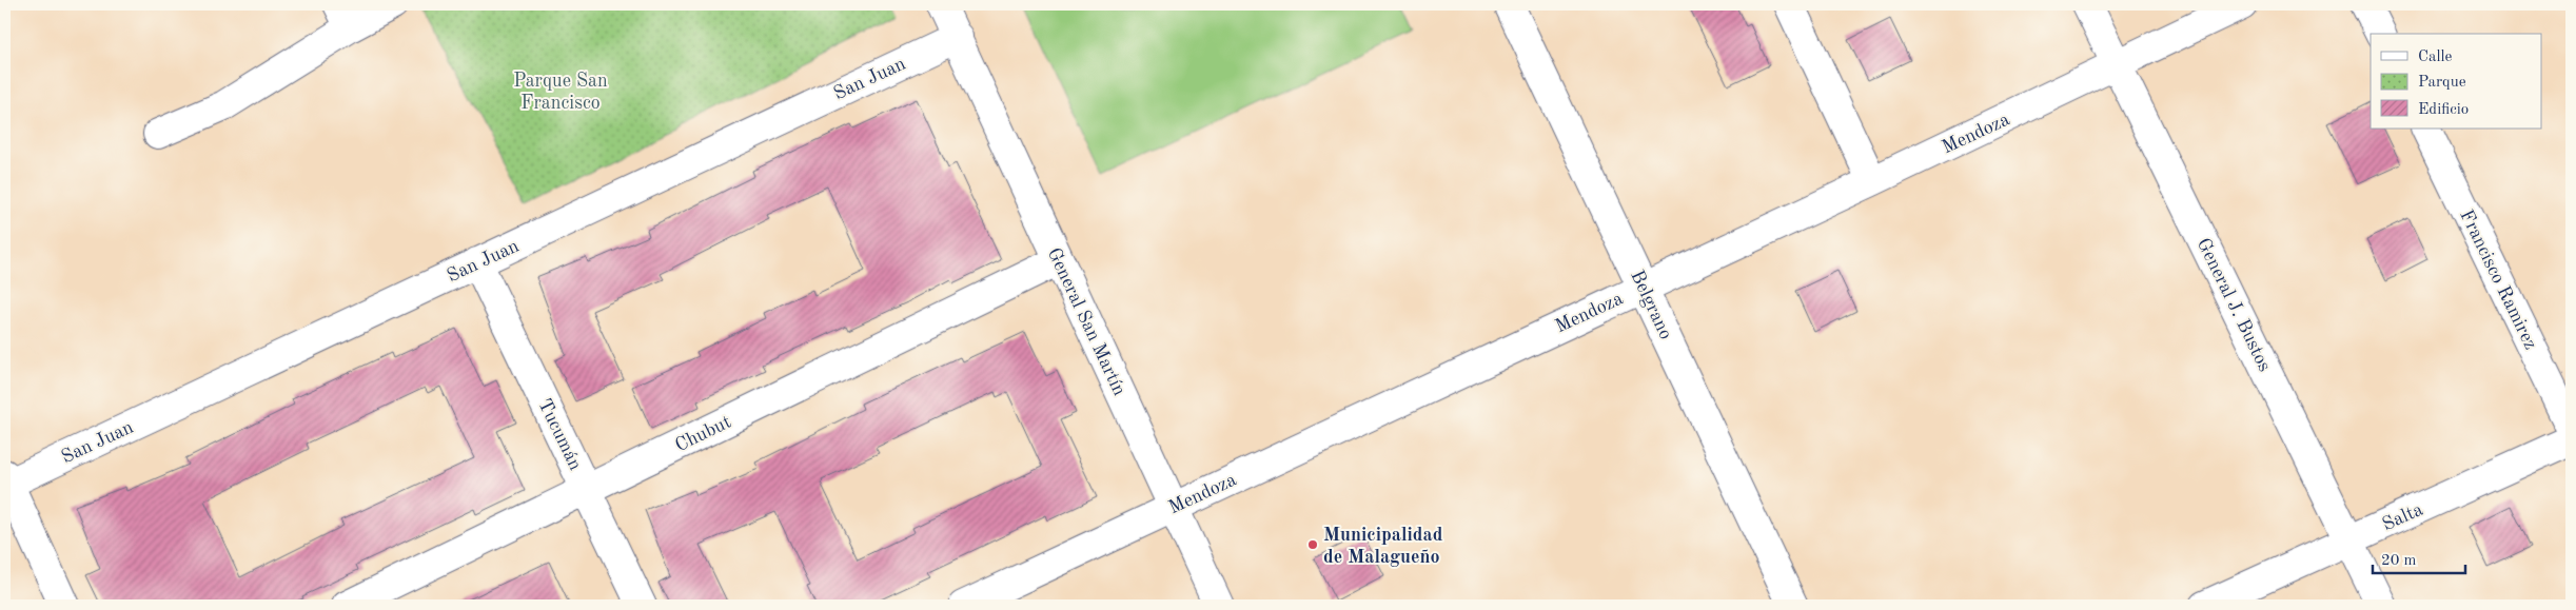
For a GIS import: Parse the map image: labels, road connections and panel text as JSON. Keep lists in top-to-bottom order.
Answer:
{
  "streets": {
    "street": [
      "San Juan",
      "Mendoza",
      "Francisco Ramirez",
      "Belgrano",
      "General J. Bustos",
      "General San Martín",
      "Chubut",
      "Tucumán",
      "Salta"
    ]
  },
  "crossings": [
    ["San Juan", "General San Martín"],
    ["San Juan", "Tucumán"],
    ["Mendoza", "Belgrano"],
    ["Mendoza", "General J. Bustos"],
    ["Mendoza", "General San Martín"],
    ["General J. Bustos", "Salta"],
    ["General San Martín", "Chubut"],
    ["Chubut", "Tucumán"]
  ],
  "parks": ["Parque San Francisco"],
  "places": ["Municipalidad de Malagueño"],
  "legend": ["Calle", "Parque", "Edificio"],
  "scale_bar": "20 m"
}
